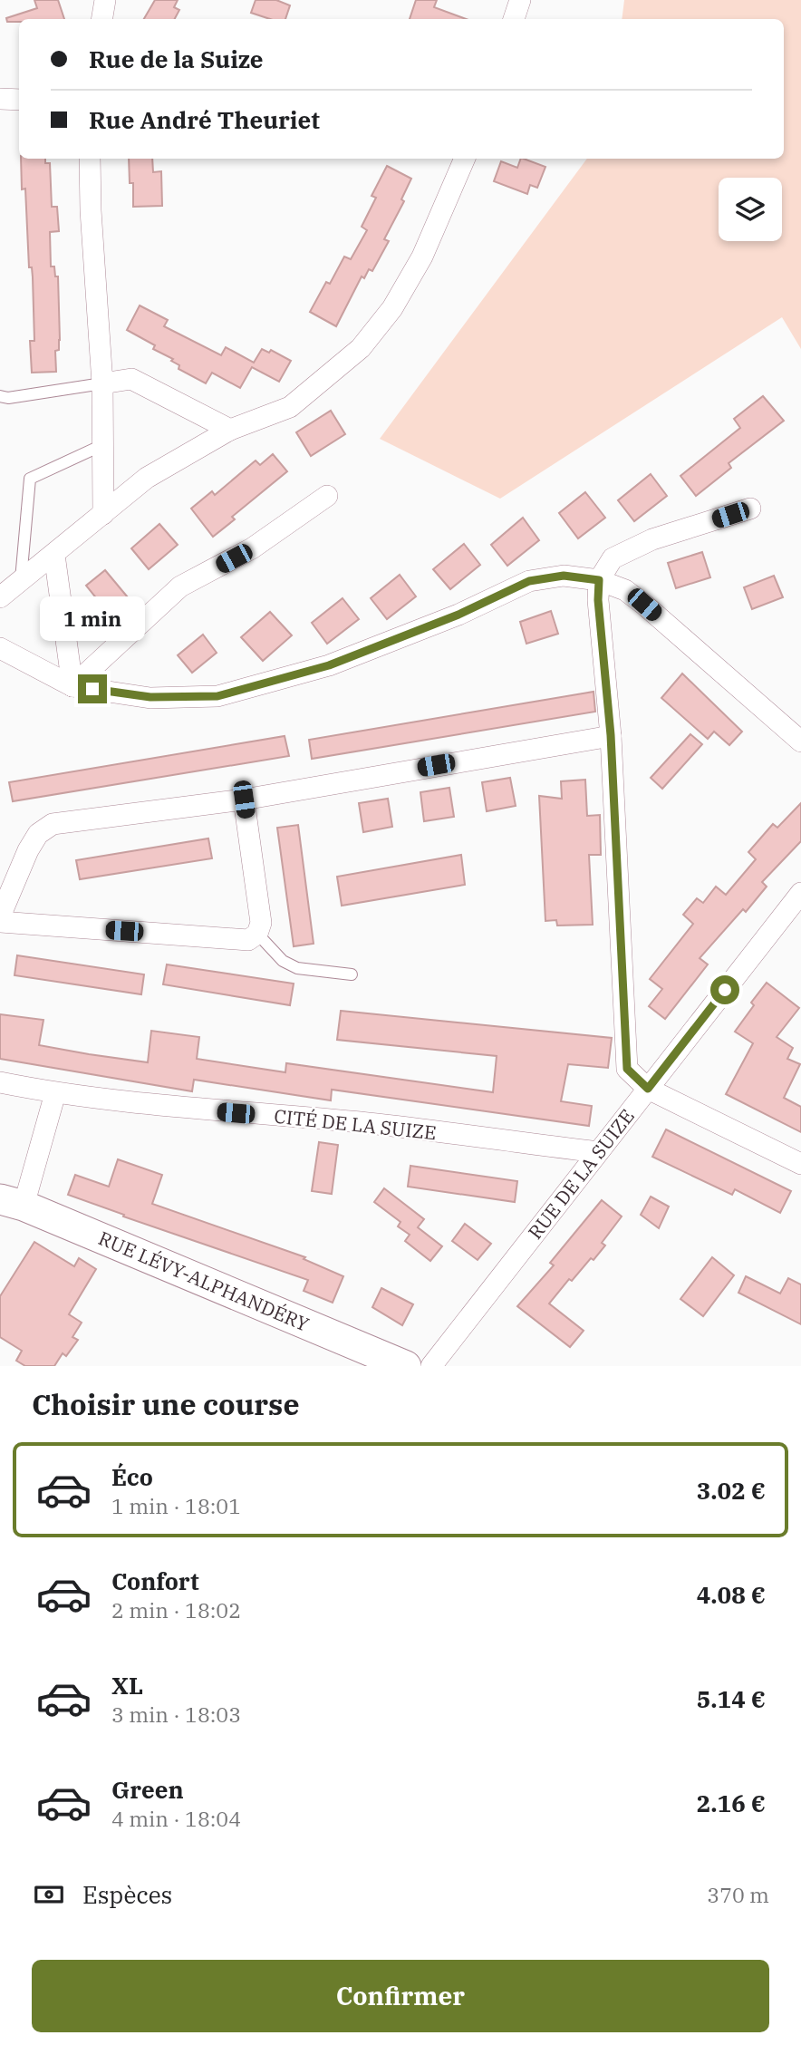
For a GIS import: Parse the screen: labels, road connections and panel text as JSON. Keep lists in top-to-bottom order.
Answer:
{
  "streets": {
    "street": ["CITÉ DE LA SUIZE", "RUE DE LA SUIZE", "RUE LÉVY-ALPHANDÉRY"]
  },
  "crossings": [
    ["CITÉ DE LA SUIZE", "RUE DE LA SUIZE"]
  ],
  "page": {
    "banner": ["Rue de la Suize", "Rue André Theuriet"],
    "bubble": "1 min",
    "heading": "Choisir une course",
    "list": [
      {
        "name": "Éco",
        "note": "1 min · 18:01",
        "value": "3.02 €"
      },
      {
        "name": "Confort",
        "note": "2 min · 18:02",
        "value": "4.08 €"
      },
      {
        "name": "XL",
        "note": "3 min · 18:03",
        "value": "5.14 €"
      },
      {
        "name": "Green",
        "note": "4 min · 18:04",
        "value": "2.16 €"
      }
    ],
    "pay": ["Espèces", "370 m"],
    "buttons": "Confirmer"
  }
}
